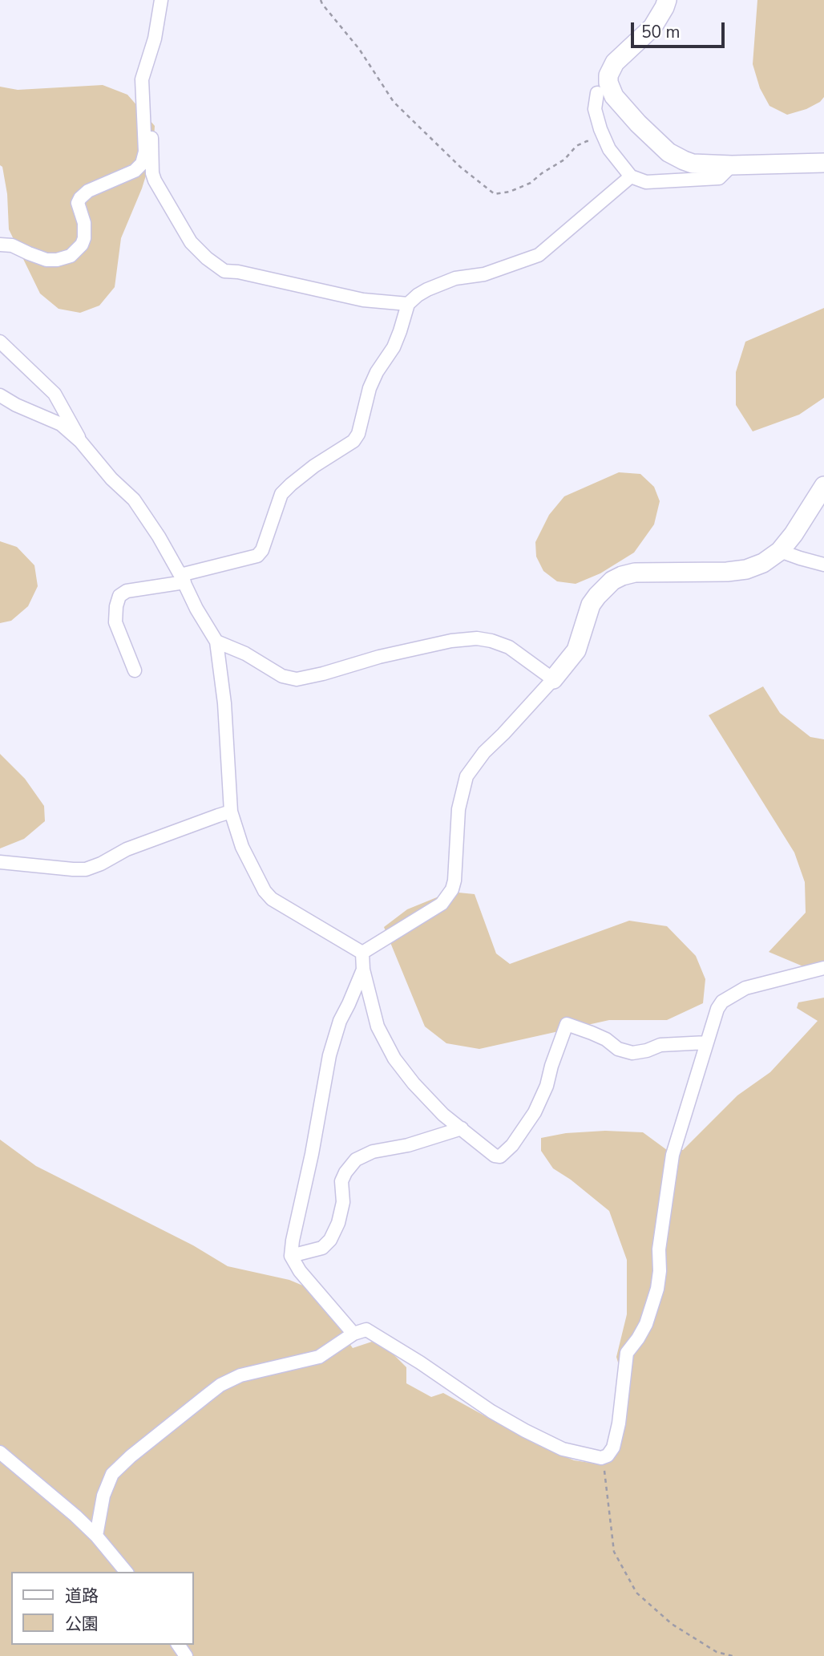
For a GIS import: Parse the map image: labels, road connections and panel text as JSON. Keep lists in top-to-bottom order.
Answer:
{
  "legend": ["道路", "公園"],
  "scale_bar": "50 m"
}
